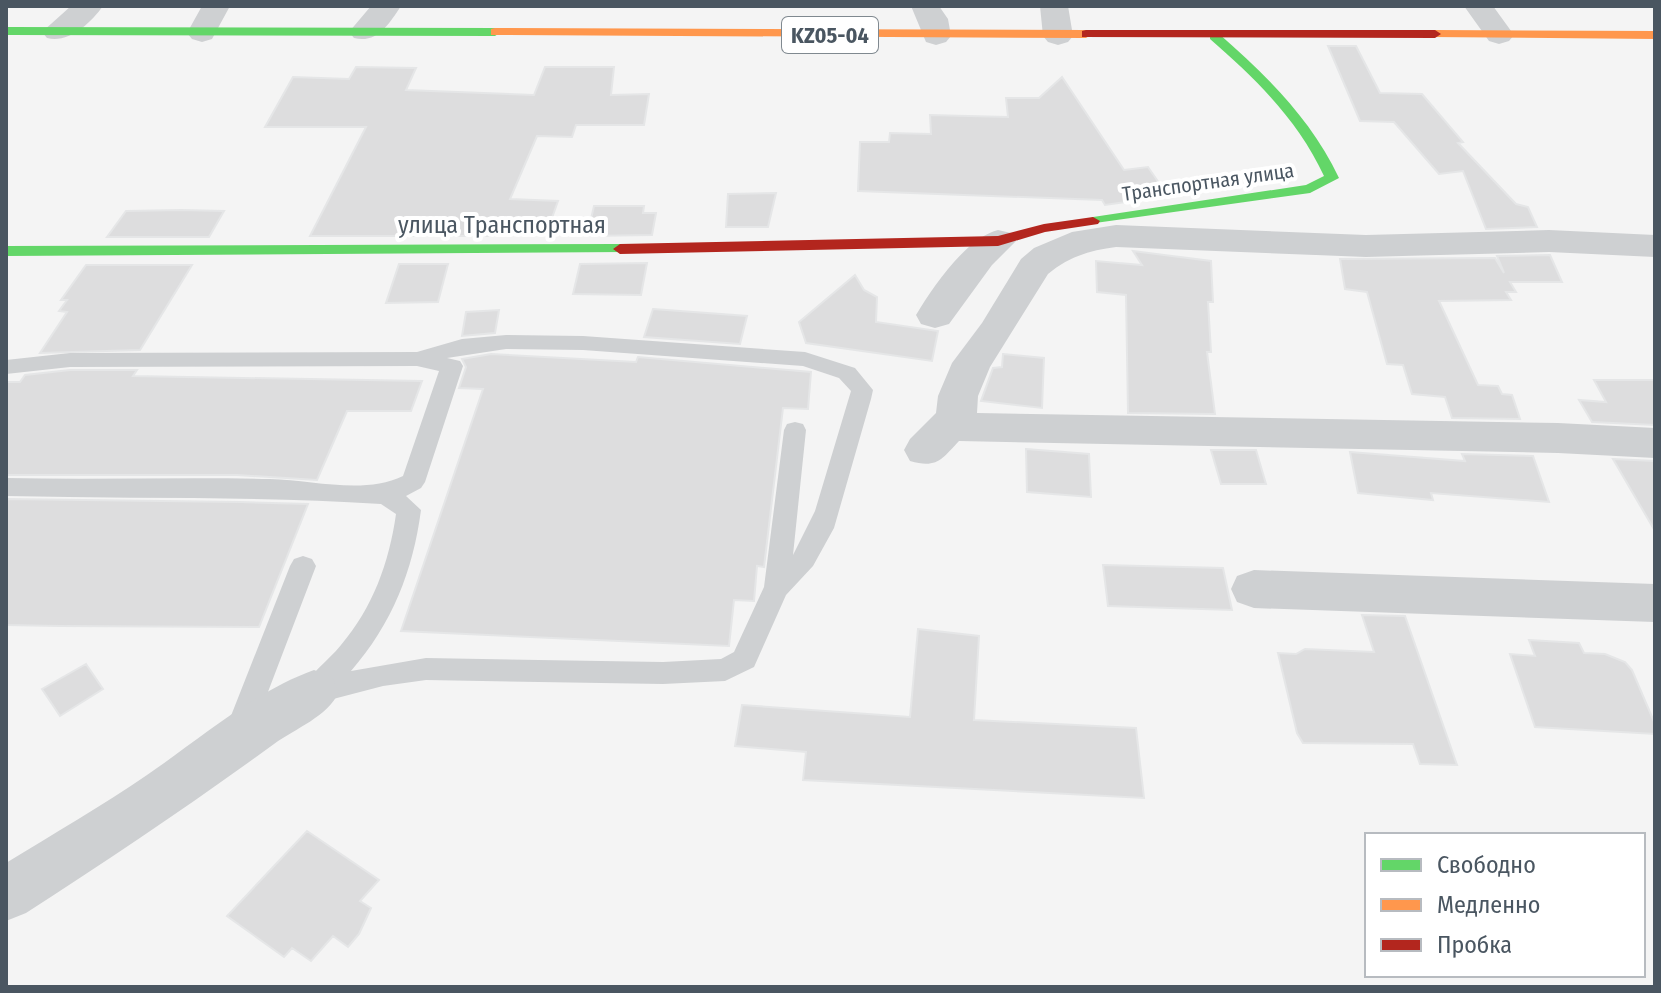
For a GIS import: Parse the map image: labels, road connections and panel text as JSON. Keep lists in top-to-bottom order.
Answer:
{
  "streets": {
    "main road": ["KZ05-04", "Транспортная улица", "улица Транспортная"]
  },
  "crossings": [
    ["KZ05-04", "Транспортная улица"],
    ["Транспортная улица", "улица Транспортная"]
  ],
  "legend": ["Свободно", "Медленно", "Пробка"]
}
